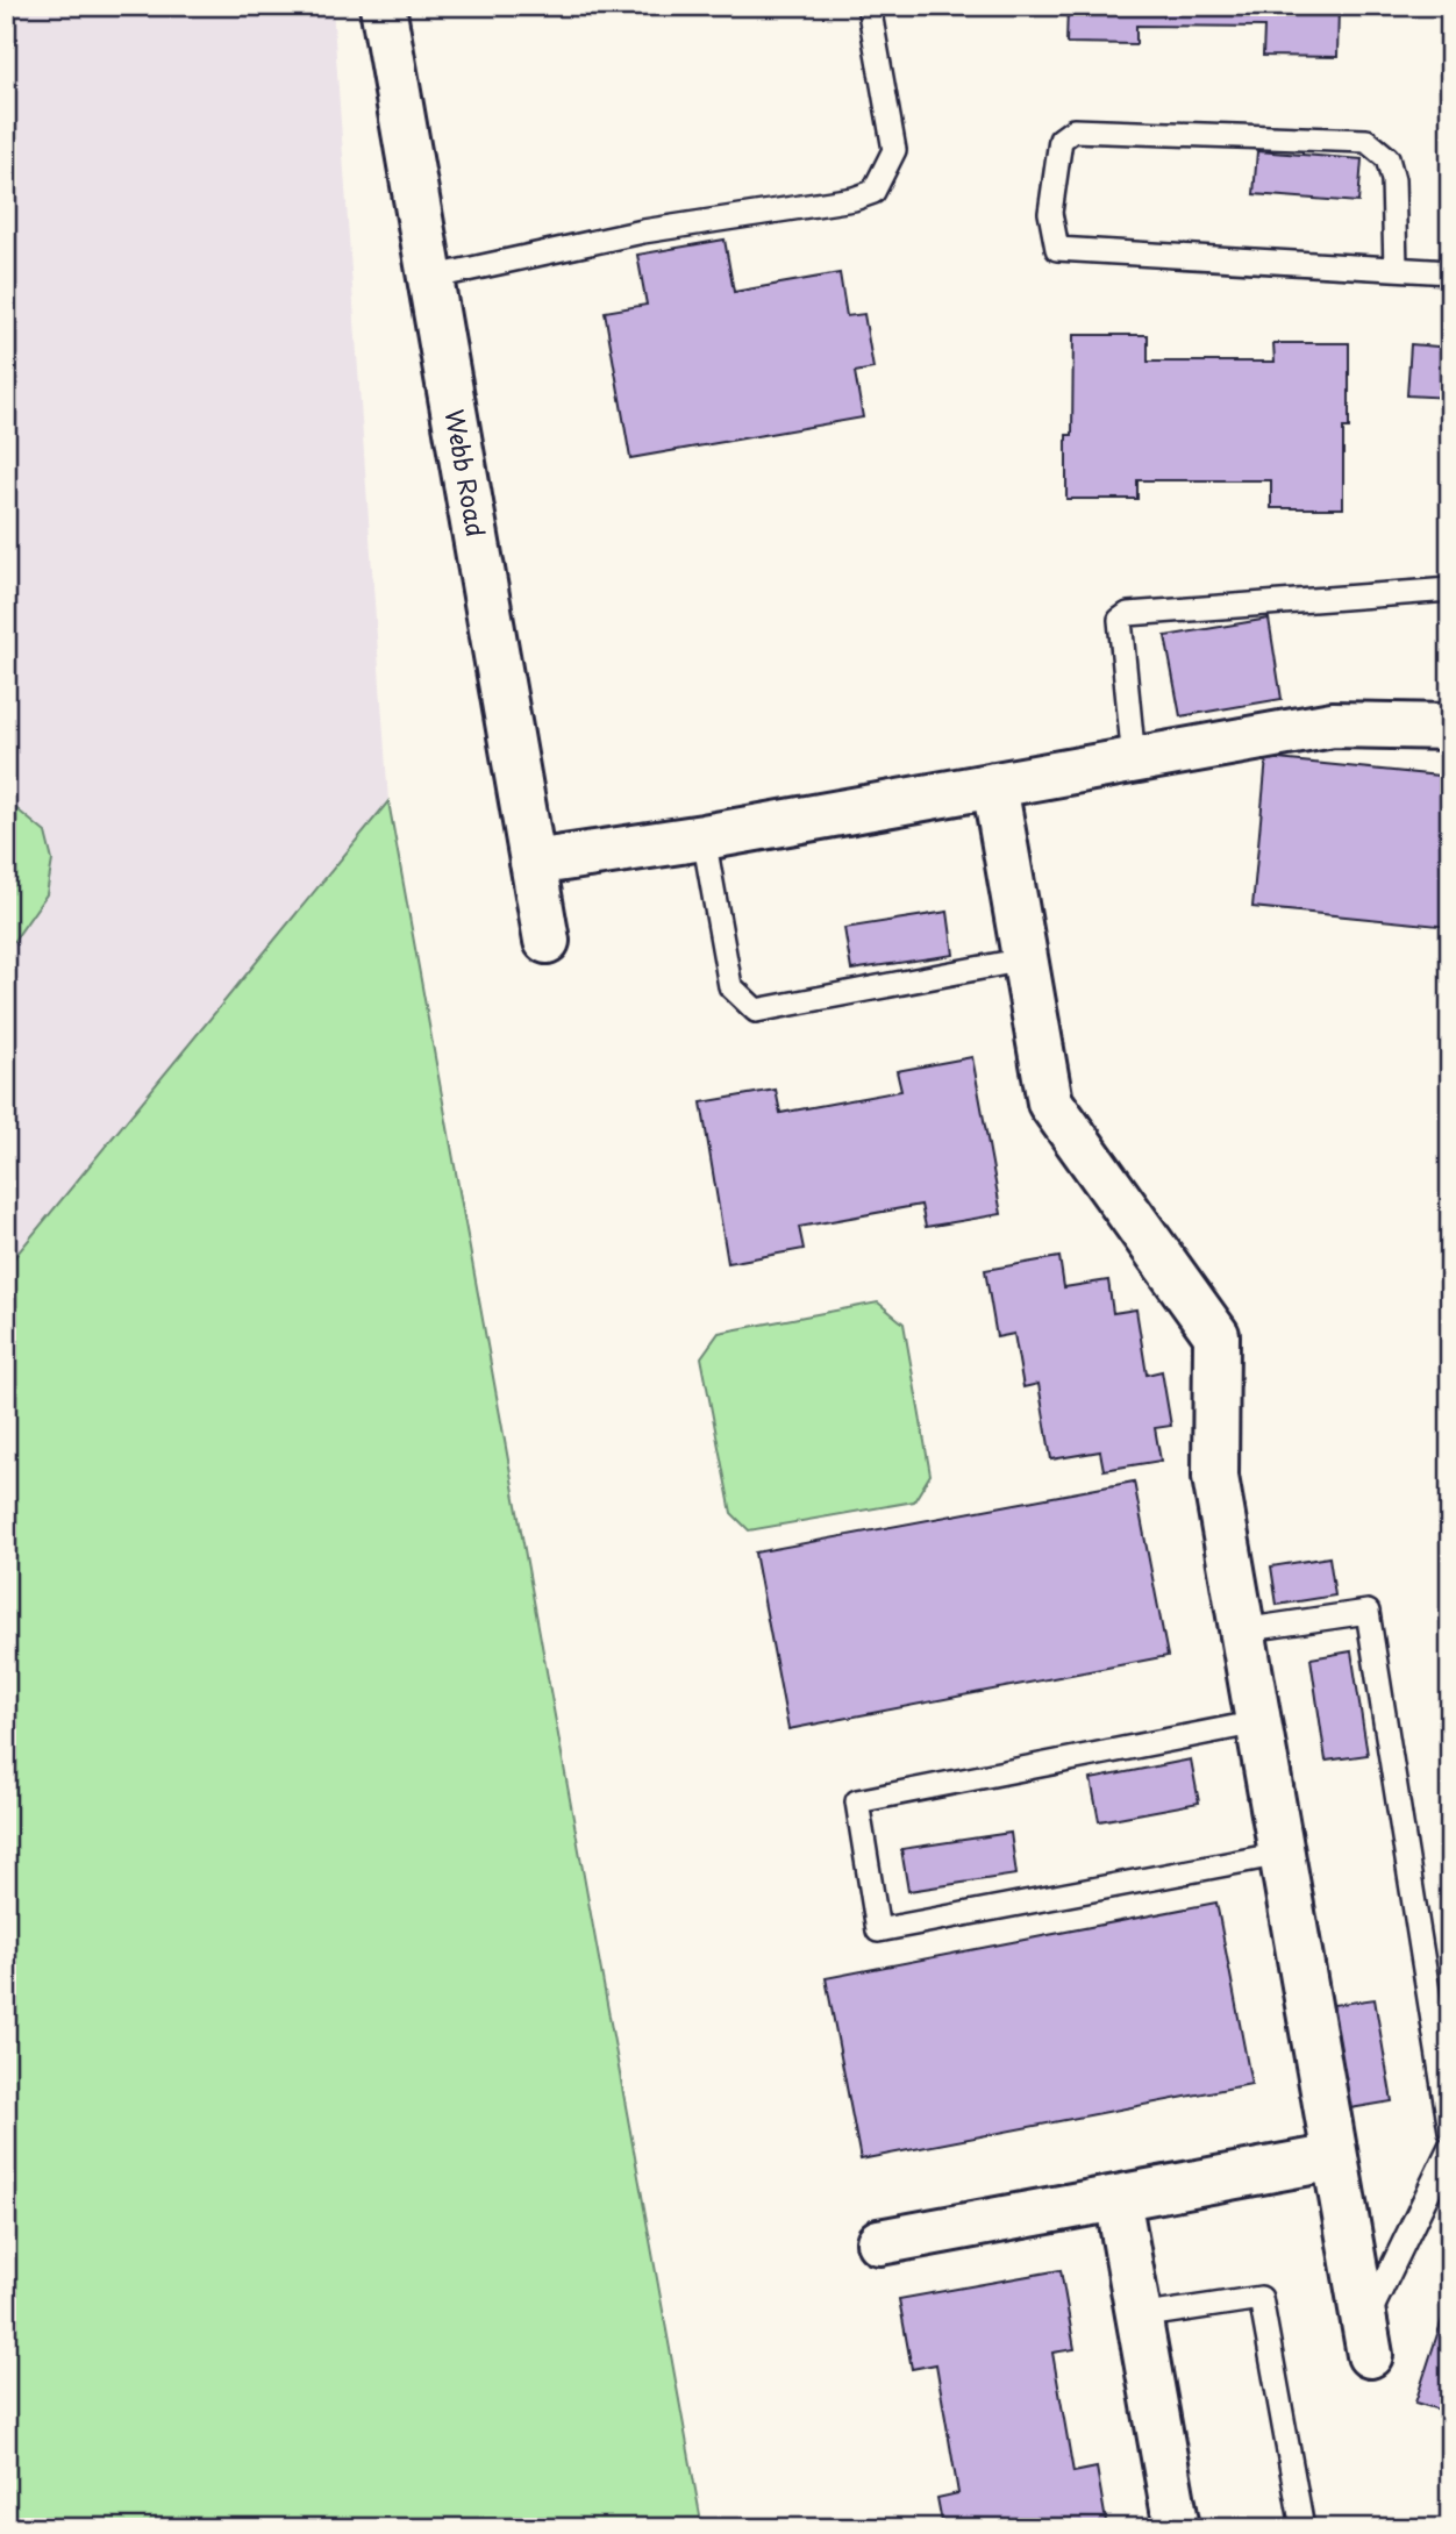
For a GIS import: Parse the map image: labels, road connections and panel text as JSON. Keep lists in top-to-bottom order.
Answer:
{
  "streets": {
    "street": ["Webb Road"]
  }
}
